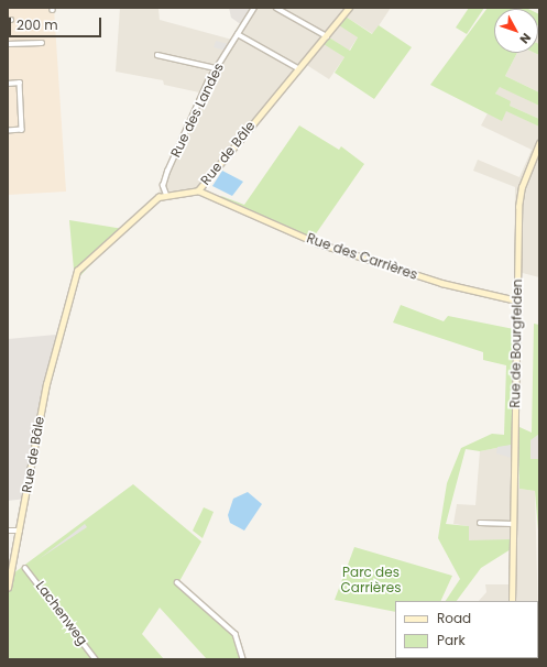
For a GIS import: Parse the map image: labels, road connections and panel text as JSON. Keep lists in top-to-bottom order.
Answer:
{
  "streets": {
    "street": [
      "Rue des Landes",
      "Rue de Bâle",
      "Rue des Carrières",
      "Rue de Bourgfelden",
      "Lachenweg"
    ]
  },
  "crossings": [
    ["Rue des Landes", "Rue de Bâle"],
    ["Rue de Bâle", "Rue des Carrières"],
    ["Rue des Carrières", "Rue de Bourgfelden"]
  ],
  "parks": ["Parc des Carrières"],
  "legend": ["Road", "Park"],
  "scale_bar": "200 m",
  "north": "bottom right"
}
